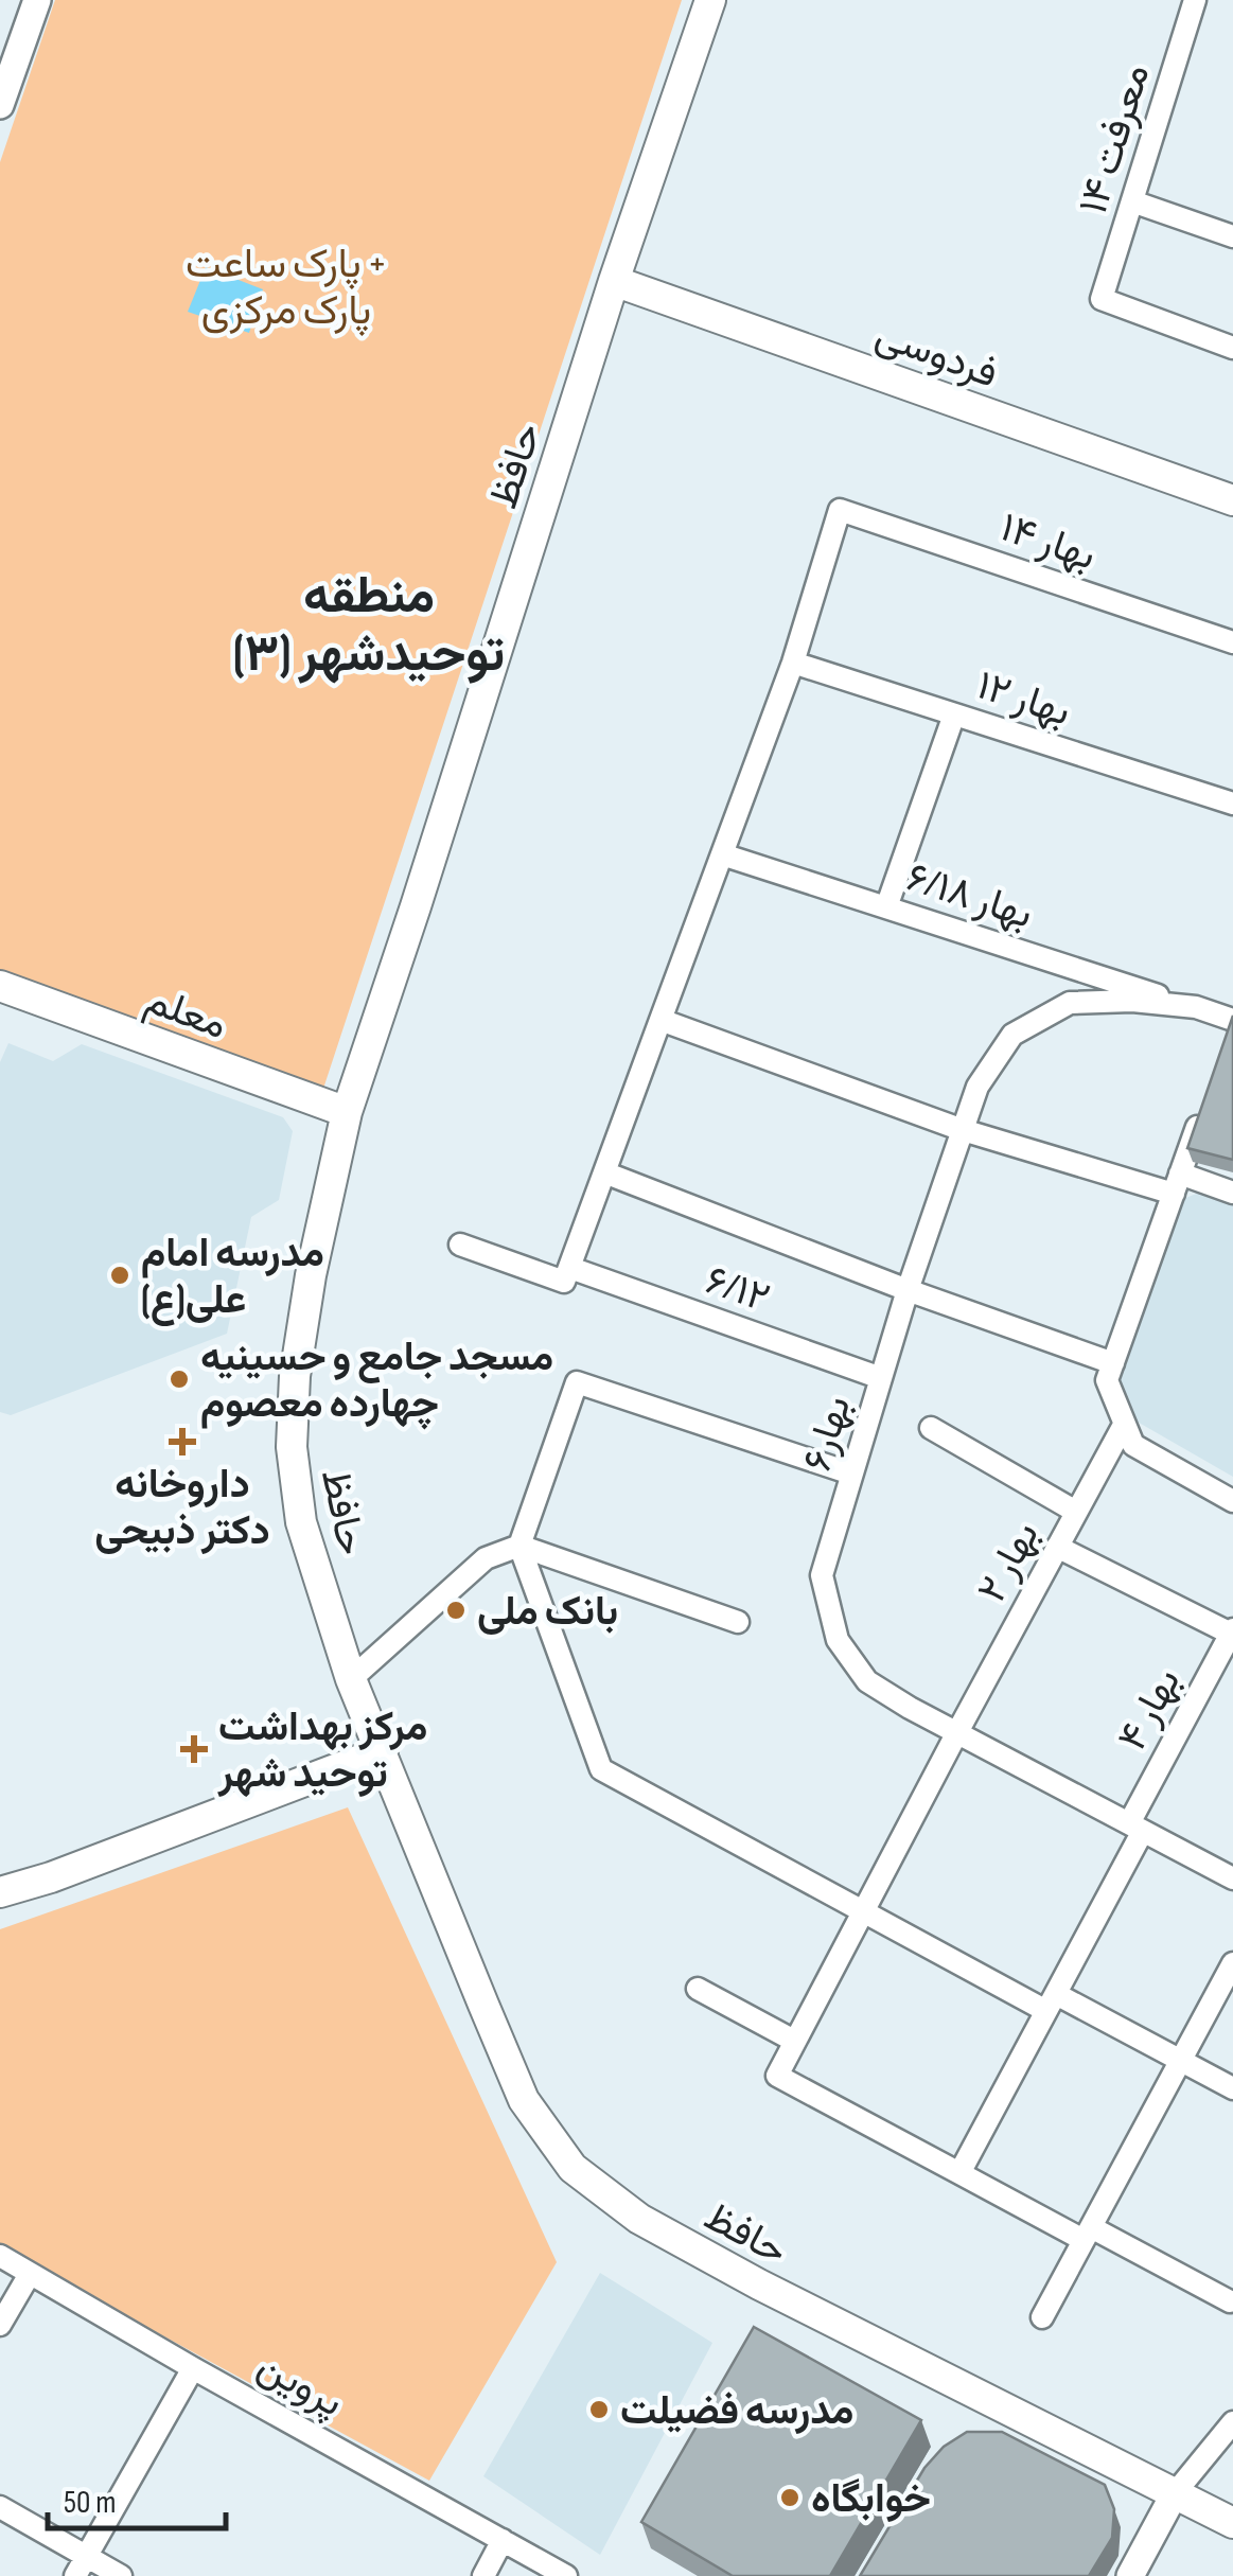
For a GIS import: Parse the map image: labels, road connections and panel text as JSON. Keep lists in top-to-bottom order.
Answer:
{
  "streets": {
    "main road": ["فردوسی", "حافظ", "معلم"],
    "street": [
      "معرفت ۱۴",
      "بهار ۱۴",
      "بهار ۱۲",
      "بهار ۶/۱۸",
      "۶/۱۲",
      "بهار۶",
      "بهار ۲",
      "بهار ۴",
      "پروین"
    ]
  },
  "crossings": [
    ["فردوسی", "حافظ"],
    ["حافظ", "معلم"],
    ["بهار ۱۴", "بهار ۱۲"],
    ["بهار ۶/۱۸", "بهار۶"],
    ["۶/۱۲", "بهار۶"],
    ["بهار۶", "بهار ۲"],
    ["بهار۶", "بهار ۴"]
  ],
  "districts": ["منطقه توحیدشهر (۳)"],
  "parks": ["پارک ساعت + پارک مرکزی"],
  "places": {
    "other": [
      "مدرسه امام علی(ع)",
      "مسجد جامع و حسینیه چهارده معصوم",
      "بانک ملی",
      "مدرسه فضیلت",
      "خوابگاه"
    ],
    "health": ["داروخانه دکتر ذبیحی", "مرکز بهداشت توحید شهر"]
  },
  "scale_bar": "50 m"
}
